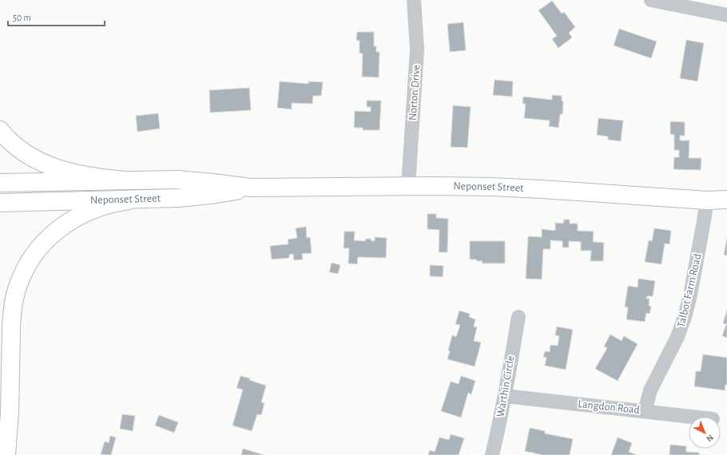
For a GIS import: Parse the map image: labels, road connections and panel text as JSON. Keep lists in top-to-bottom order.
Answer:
{
  "streets": {
    "main road": ["Neponset Street"],
    "street": [
      "Norton Drive",
      "Talbot Farm Road",
      "Warthin Circle",
      "Langdon Road"
    ]
  },
  "crossings": [
    ["Norton Drive", "Neponset Street"],
    ["Neponset Street", "Talbot Farm Road"],
    ["Talbot Farm Road", "Langdon Road"],
    ["Warthin Circle", "Langdon Road"]
  ],
  "scale_bar": "50 m",
  "north": "bottom right"
}
